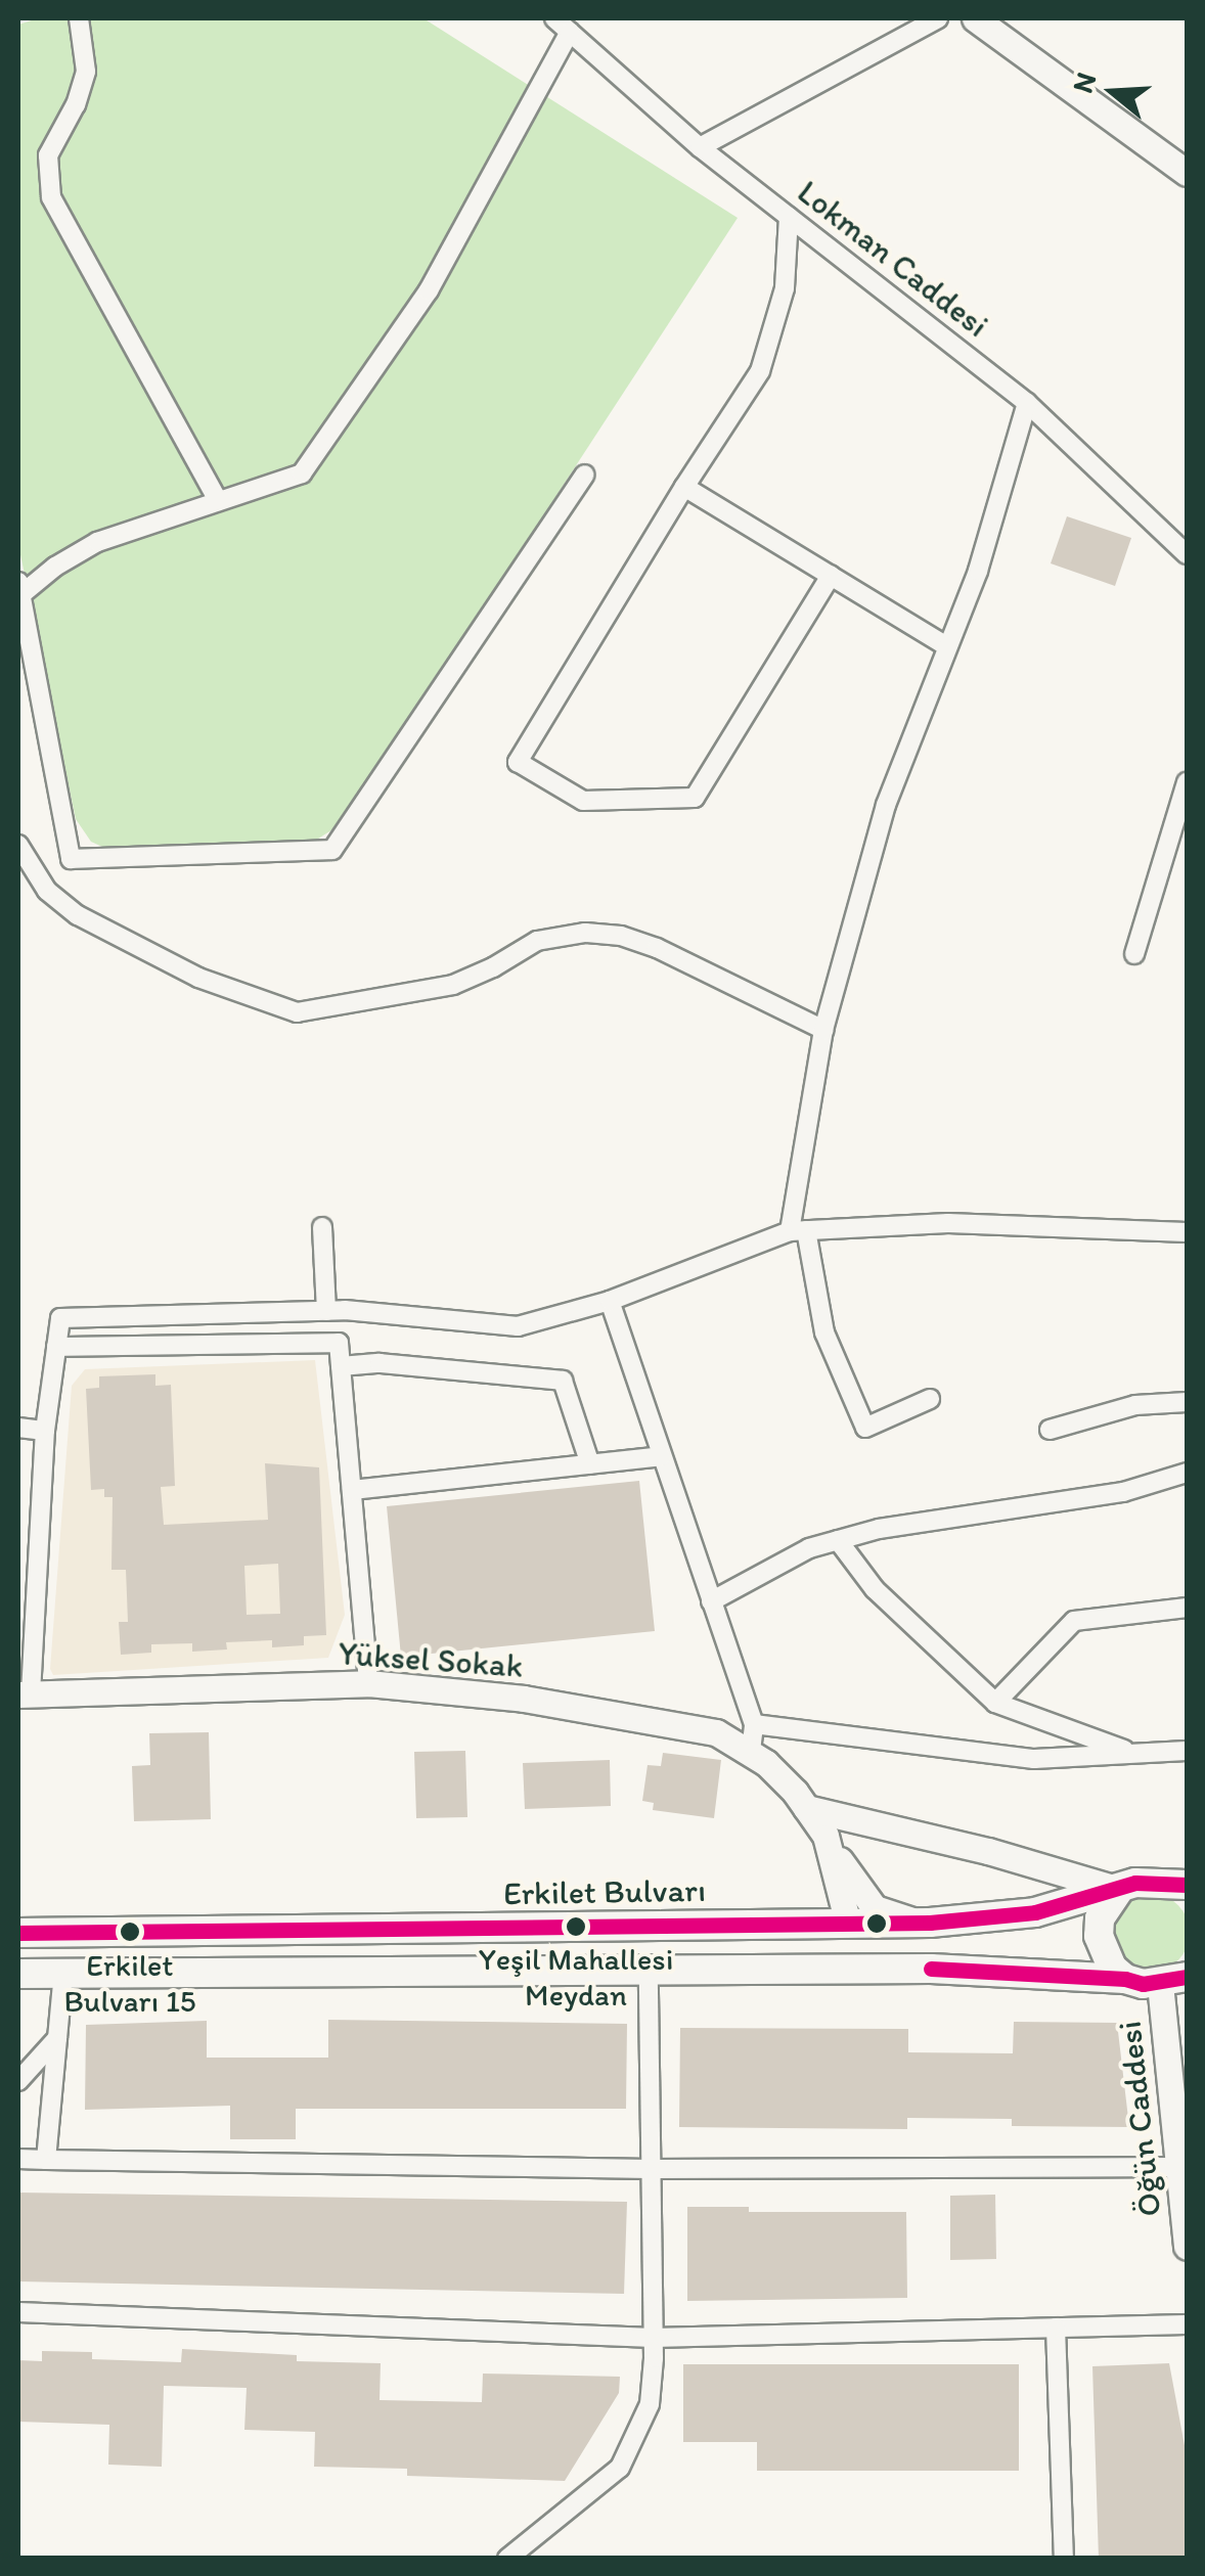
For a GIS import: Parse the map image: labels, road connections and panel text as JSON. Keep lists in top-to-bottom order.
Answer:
{
  "streets": {
    "main road": ["Erkilet Bulvarı"],
    "street": ["Lokman Caddesi", "Yüksel Sokak", "Öğün Caddesi"]
  },
  "crossings": [
    ["Yüksel Sokak", "Erkilet Bulvarı"]
  ],
  "places": ["Yeşil Mahallesi Meydan", "Erkilet Bulvarı 15"],
  "lines": ["transit line 15"],
  "north": "left"
}
